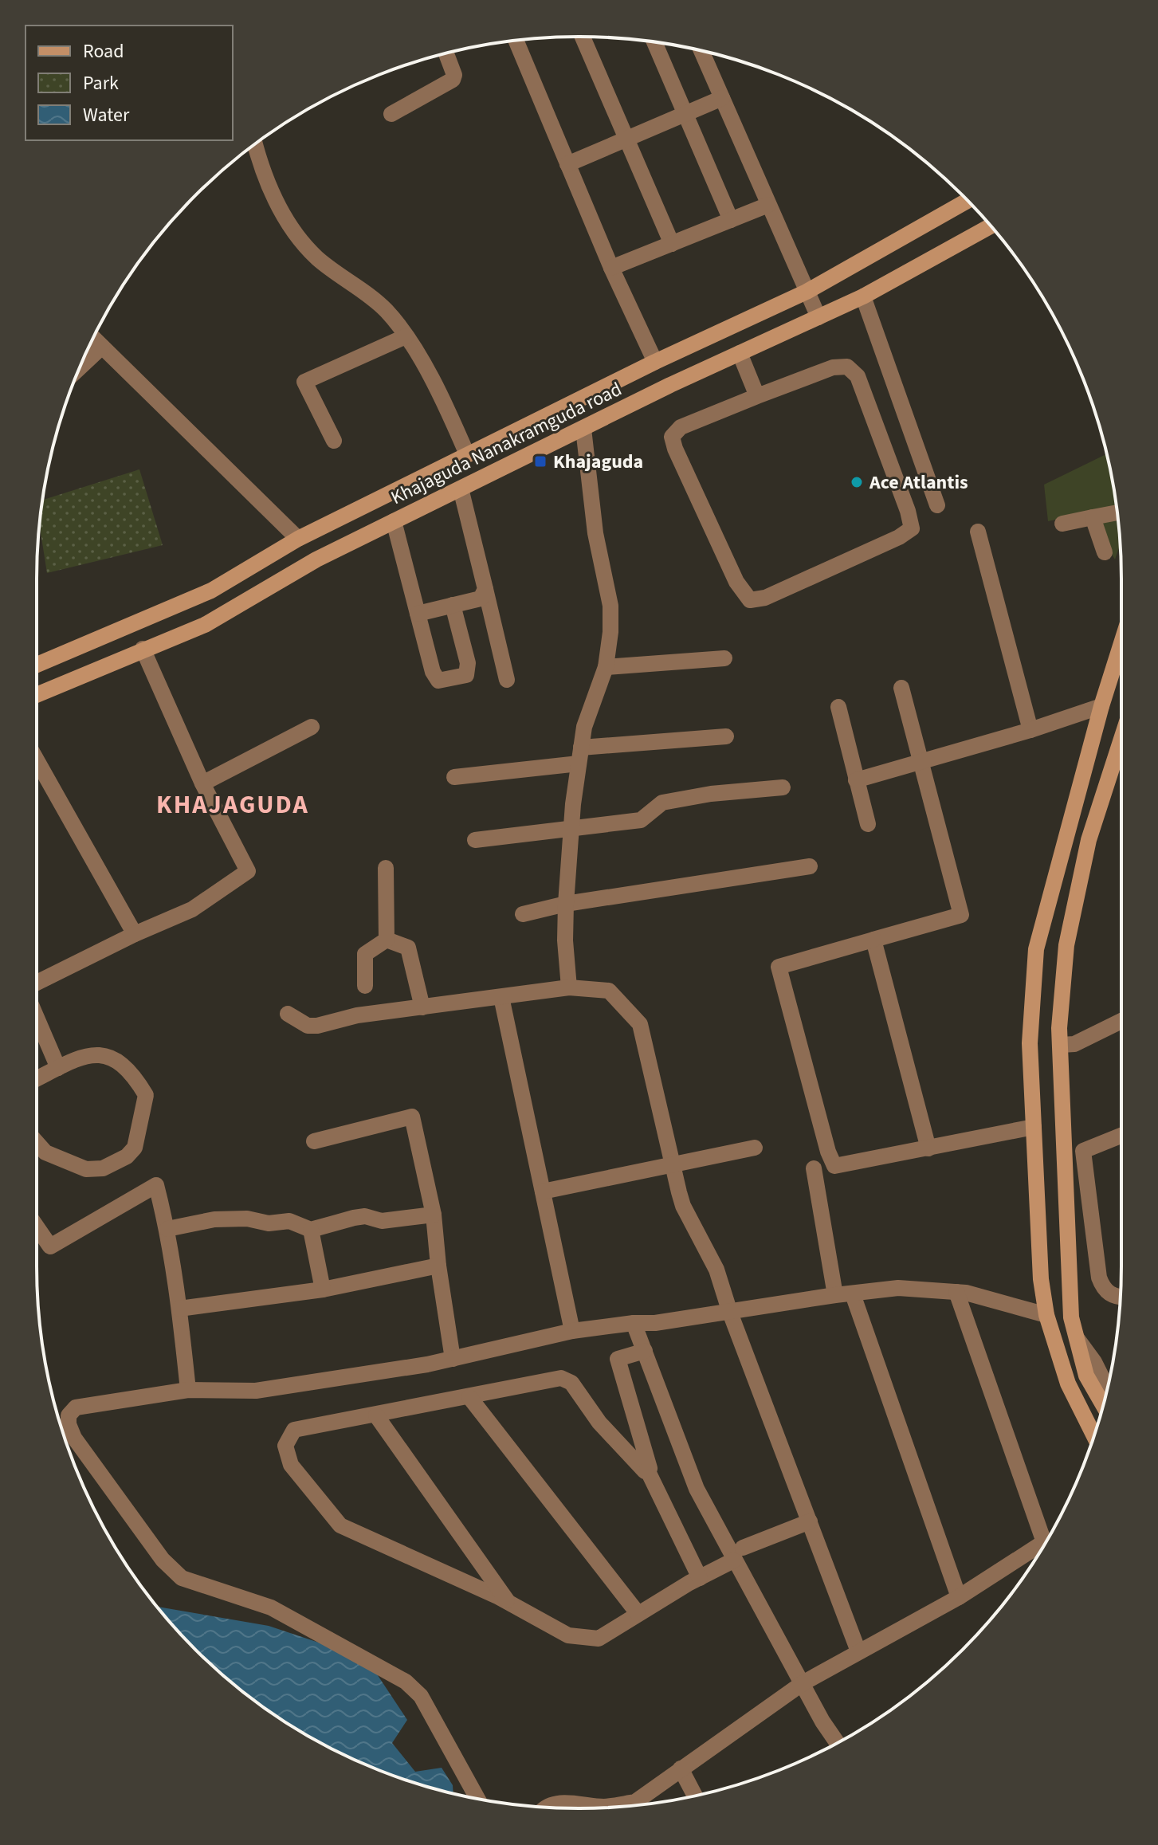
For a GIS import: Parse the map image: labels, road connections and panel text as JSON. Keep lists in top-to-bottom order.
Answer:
{
  "streets": {
    "main road": ["Khajaguda Nanakramguda road"]
  },
  "districts": ["KHAJAGUDA"],
  "places": {
    "transit": ["Khajaguda"],
    "other": ["Ace Atlantis"]
  },
  "legend": ["Road", "Park", "Water"]
}
